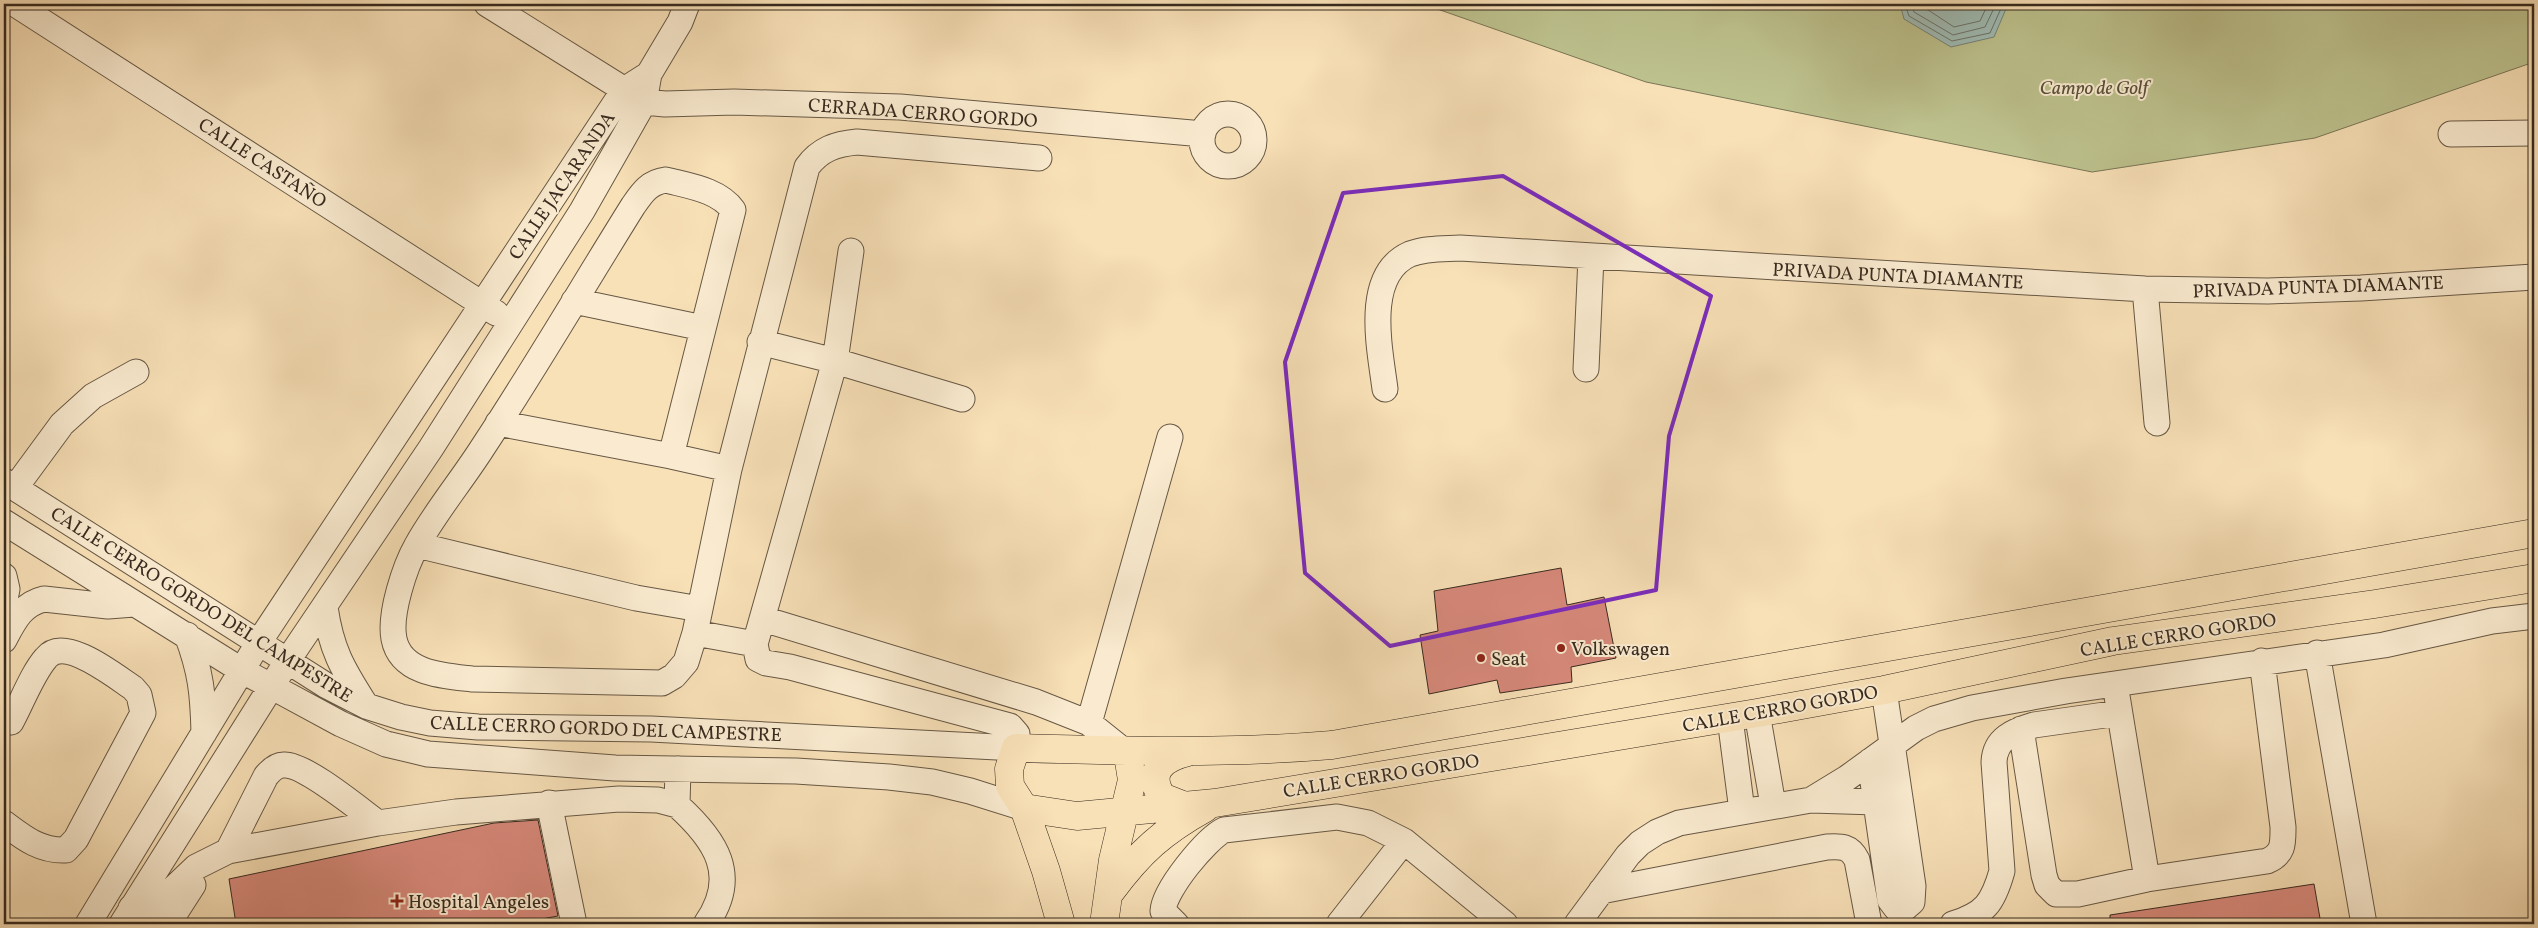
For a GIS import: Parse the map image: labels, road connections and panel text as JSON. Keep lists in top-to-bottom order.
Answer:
{
  "streets": {
    "main road": ["CALLE CERRO GORDO DEL CAMPESTRE", "CALLE CERRO GORDO"],
    "street": [
      "CERRADA CERRO GORDO",
      "CALLE CASTAÑO",
      "CALLE JACARANDA",
      "PRIVADA PUNTA DIAMANTE"
    ]
  },
  "crossings": [
    ["CERRADA CERRO GORDO", "CALLE JACARANDA"],
    ["CALLE CASTAÑO", "CALLE JACARANDA"],
    ["CALLE JACARANDA", "CALLE CERRO GORDO DEL CAMPESTRE"],
    ["CALLE CERRO GORDO DEL CAMPESTRE", "CALLE CERRO GORDO"]
  ],
  "parks": ["Campo de Golf"],
  "places": {
    "other": ["Volkswagen", "Seat"],
    "health": ["Hospital Angeles"]
  }
}
